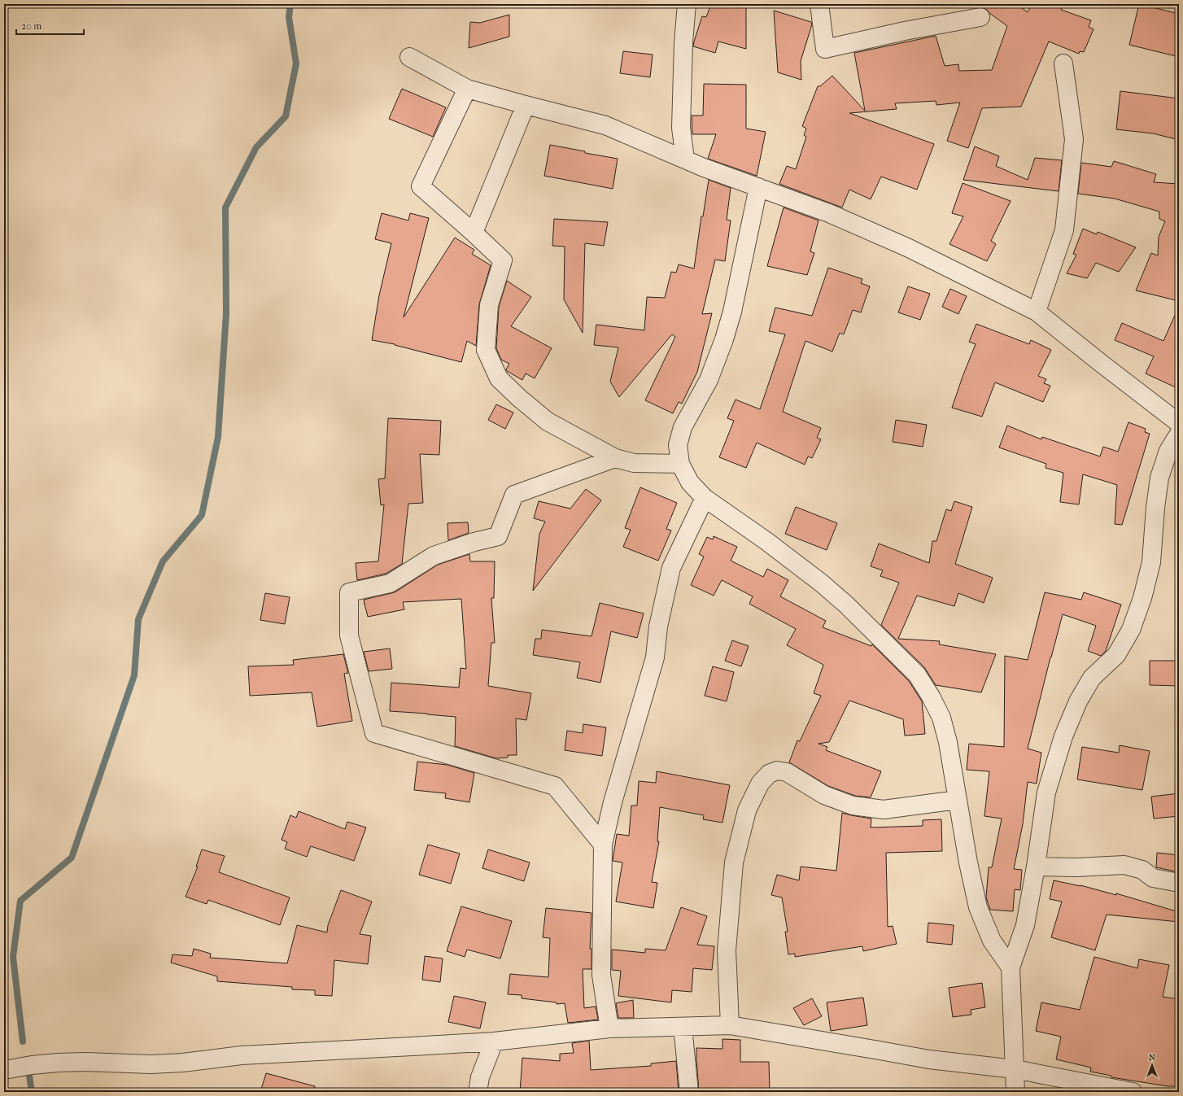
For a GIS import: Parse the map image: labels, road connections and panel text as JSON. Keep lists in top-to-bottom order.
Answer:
{
  "scale_bar": "20 m",
  "north": "top"
}
